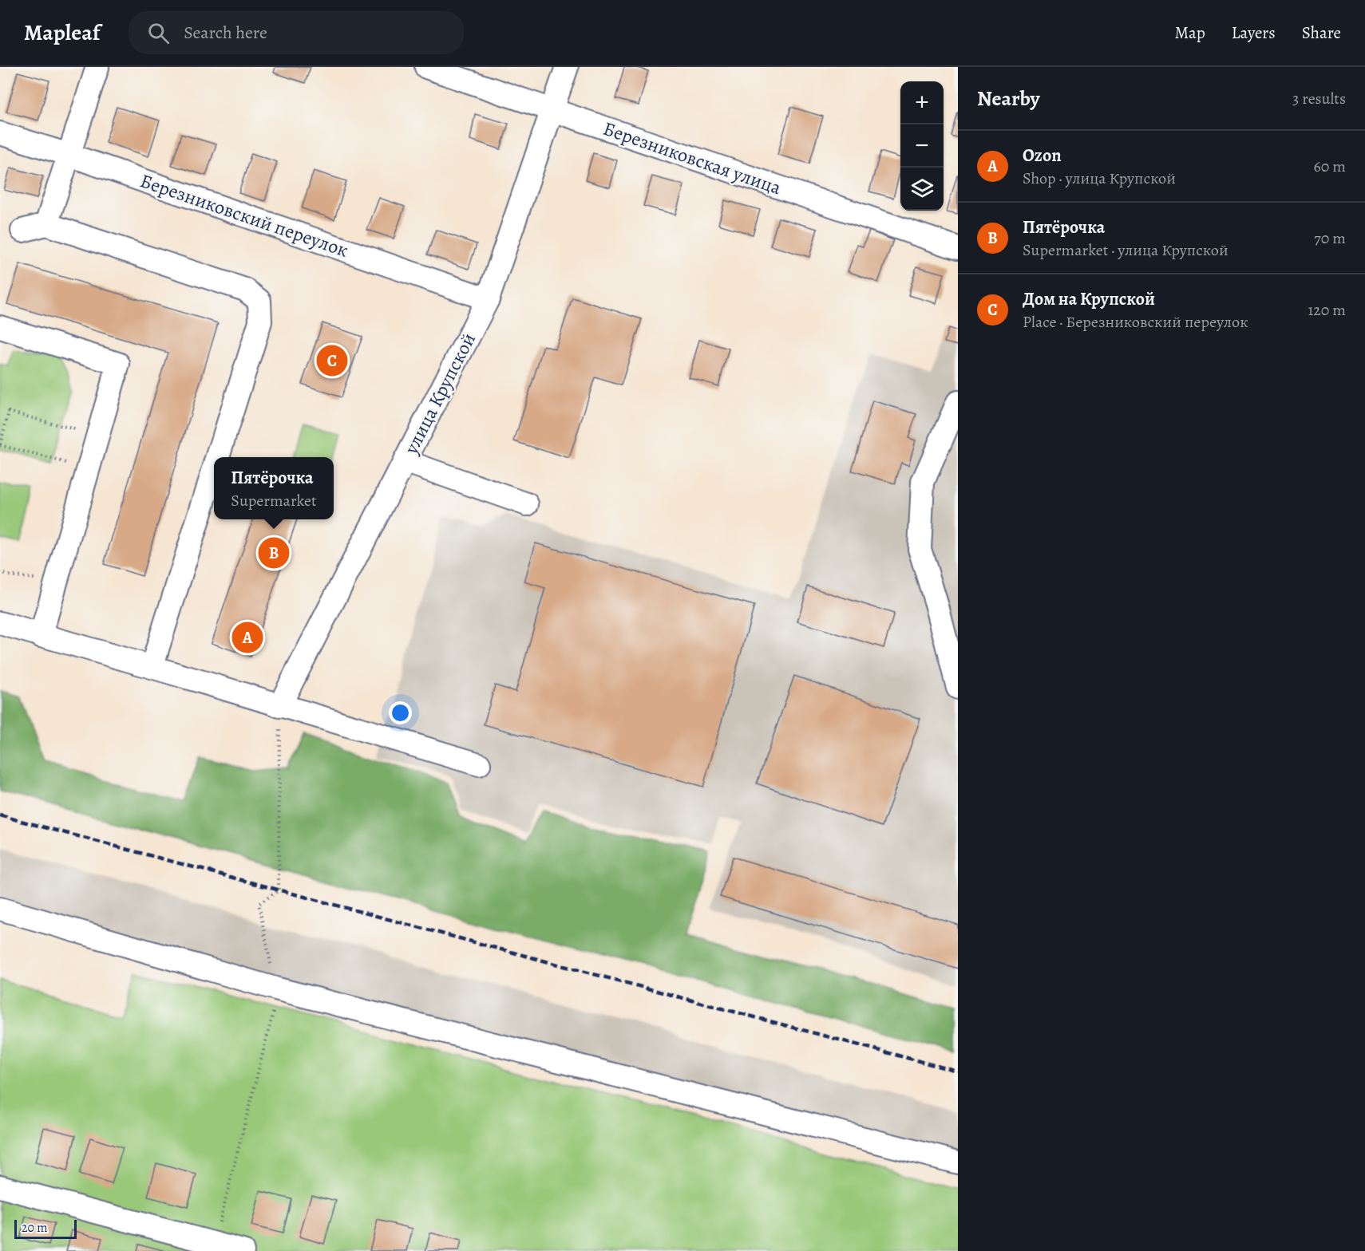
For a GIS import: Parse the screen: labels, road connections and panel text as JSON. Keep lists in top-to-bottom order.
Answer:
{
  "streets": {
    "street": ["Березниковская улица", "Березниковский переулок", "улица Крупской"]
  },
  "crossings": [
    ["Березниковская улица", "улица Крупской"],
    ["Березниковский переулок", "улица Крупской"]
  ],
  "scale_bar": "20 m",
  "page": {
    "header": "Mapleaf",
    "search": "Search here",
    "nav": ["Map", "Layers", "Share"],
    "heading": ["Nearby", "3 results"],
    "map_buttons": ["+", "−"],
    "list": [
      {
        "mark": "A",
        "name": "Ozon",
        "note": "Shop · улица Крупской",
        "value": "60 m"
      },
      {
        "mark": "B",
        "name": "Пятёрочка",
        "note": "Supermarket · улица Крупской",
        "value": "70 m"
      },
      {
        "mark": "C",
        "name": "Дом на Крупской",
        "note": "Place · Березниковский переулок",
        "value": "120 m"
      }
    ],
    "pins": ["C", "B", "A"],
    "popup": ["Пятёрочка", "Supermarket"],
    "scale": "20 m"
  }
}
